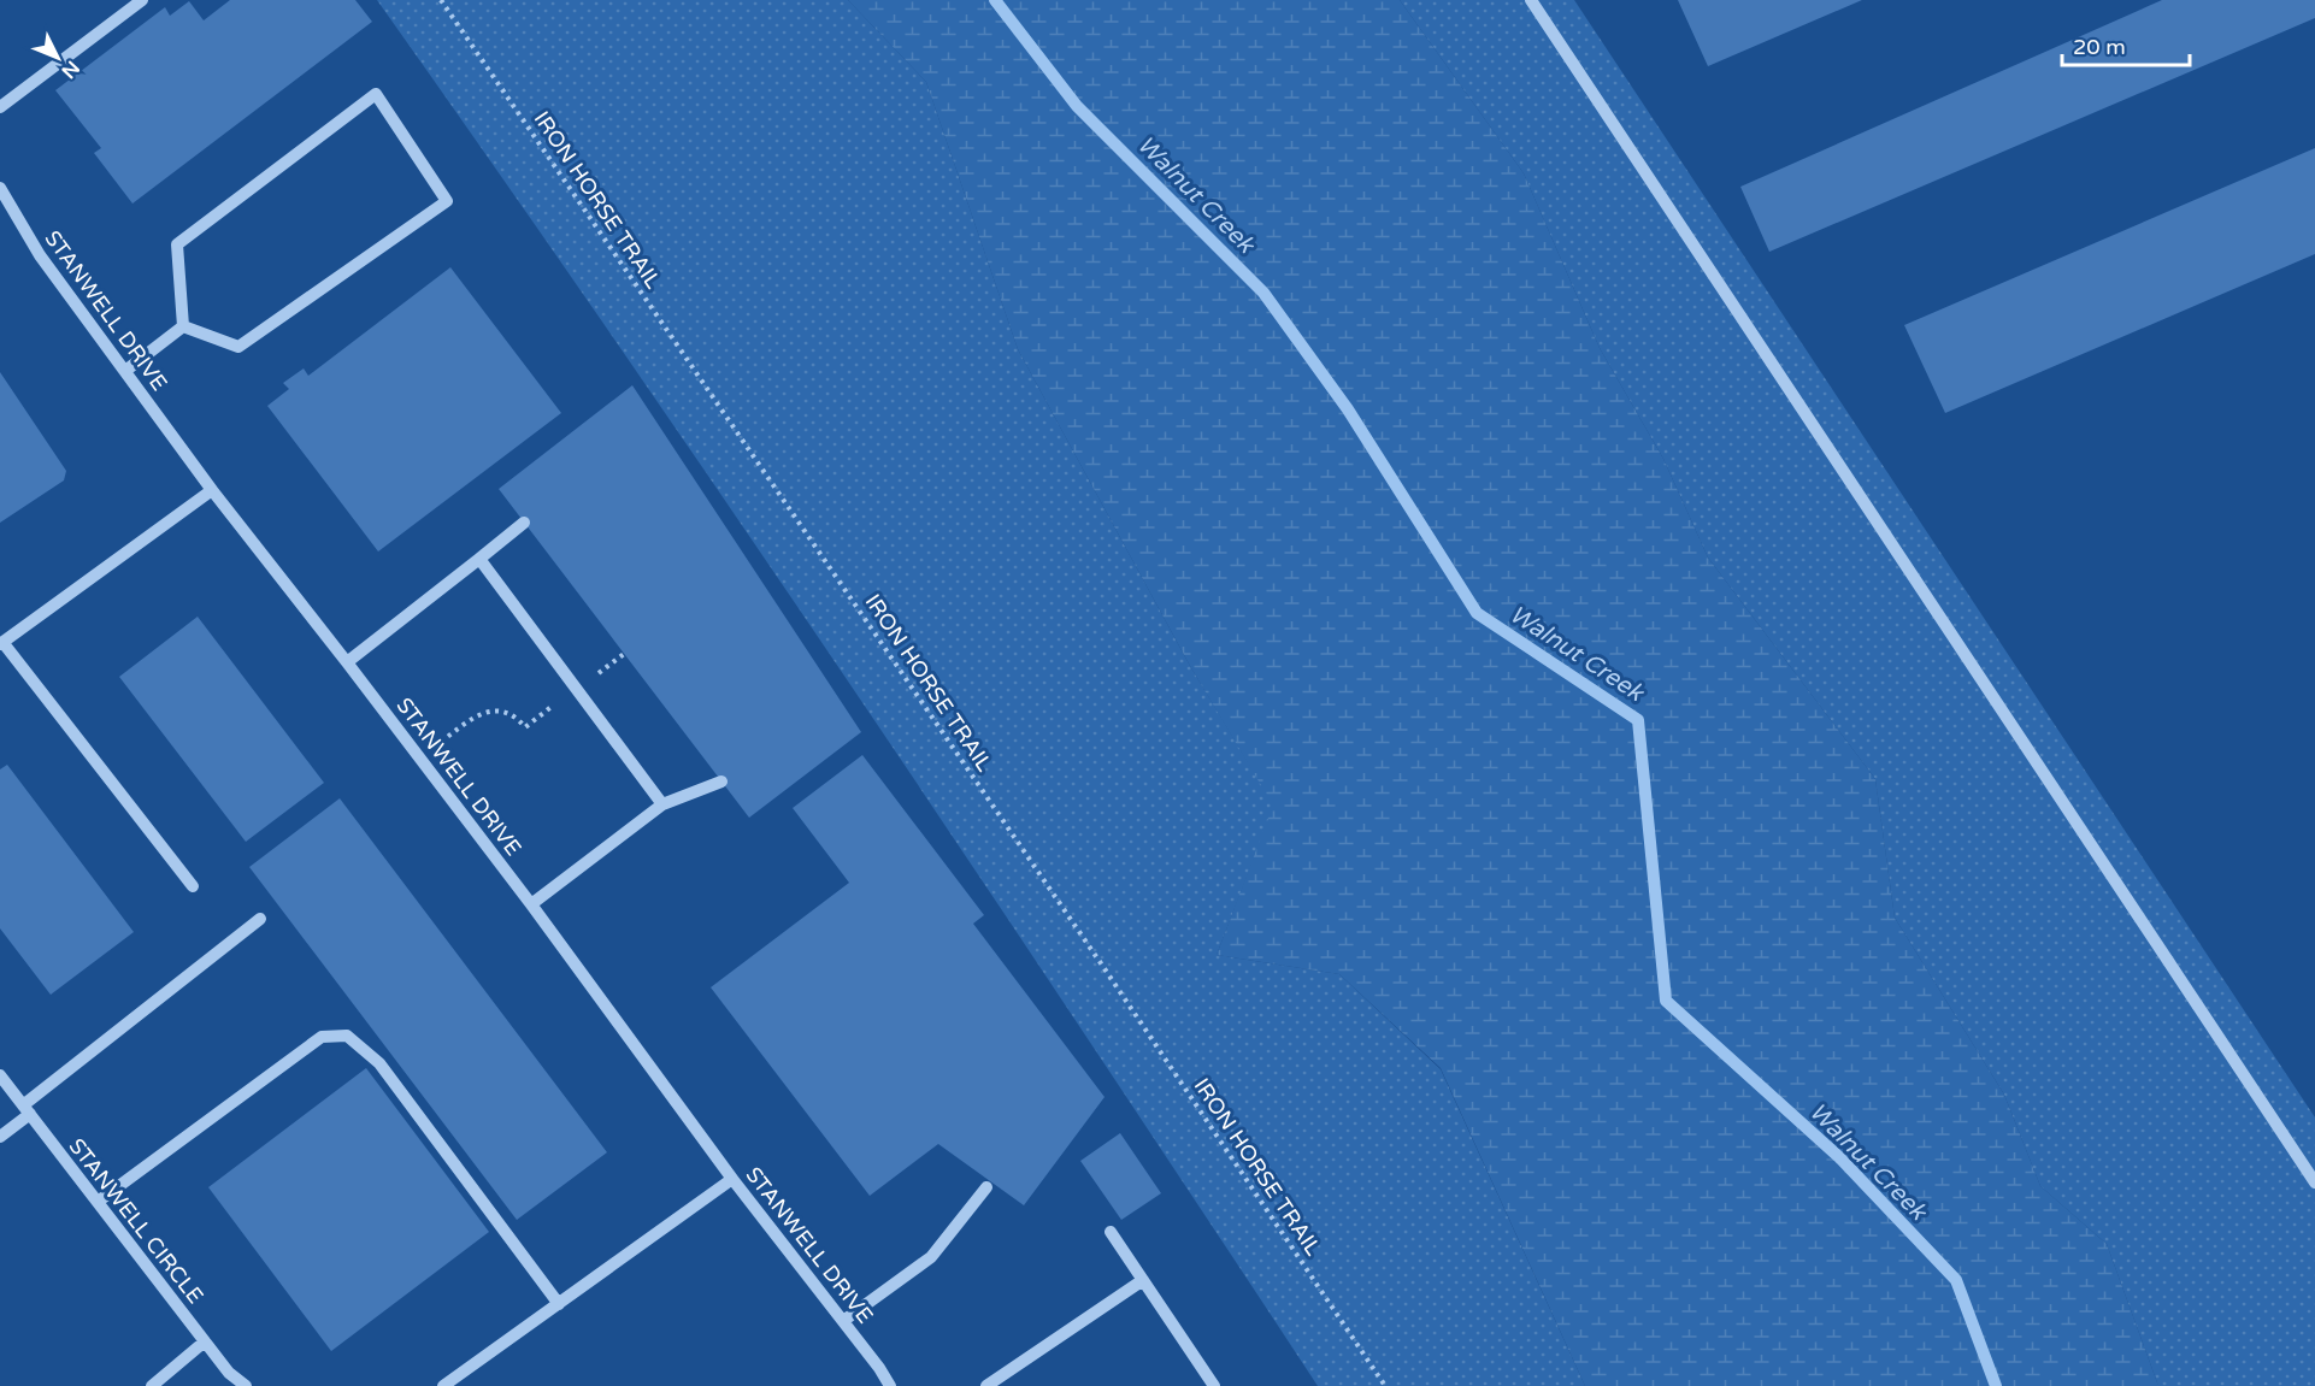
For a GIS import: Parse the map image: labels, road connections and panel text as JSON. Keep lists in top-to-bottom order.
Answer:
{
  "streets": {
    "street": ["STANWELL DRIVE", "STANWELL CIRCLE"],
    "path": ["IRON HORSE TRAIL"]
  },
  "water": ["Walnut Creek"],
  "scale_bar": "20 m",
  "north": "bottom right"
}
